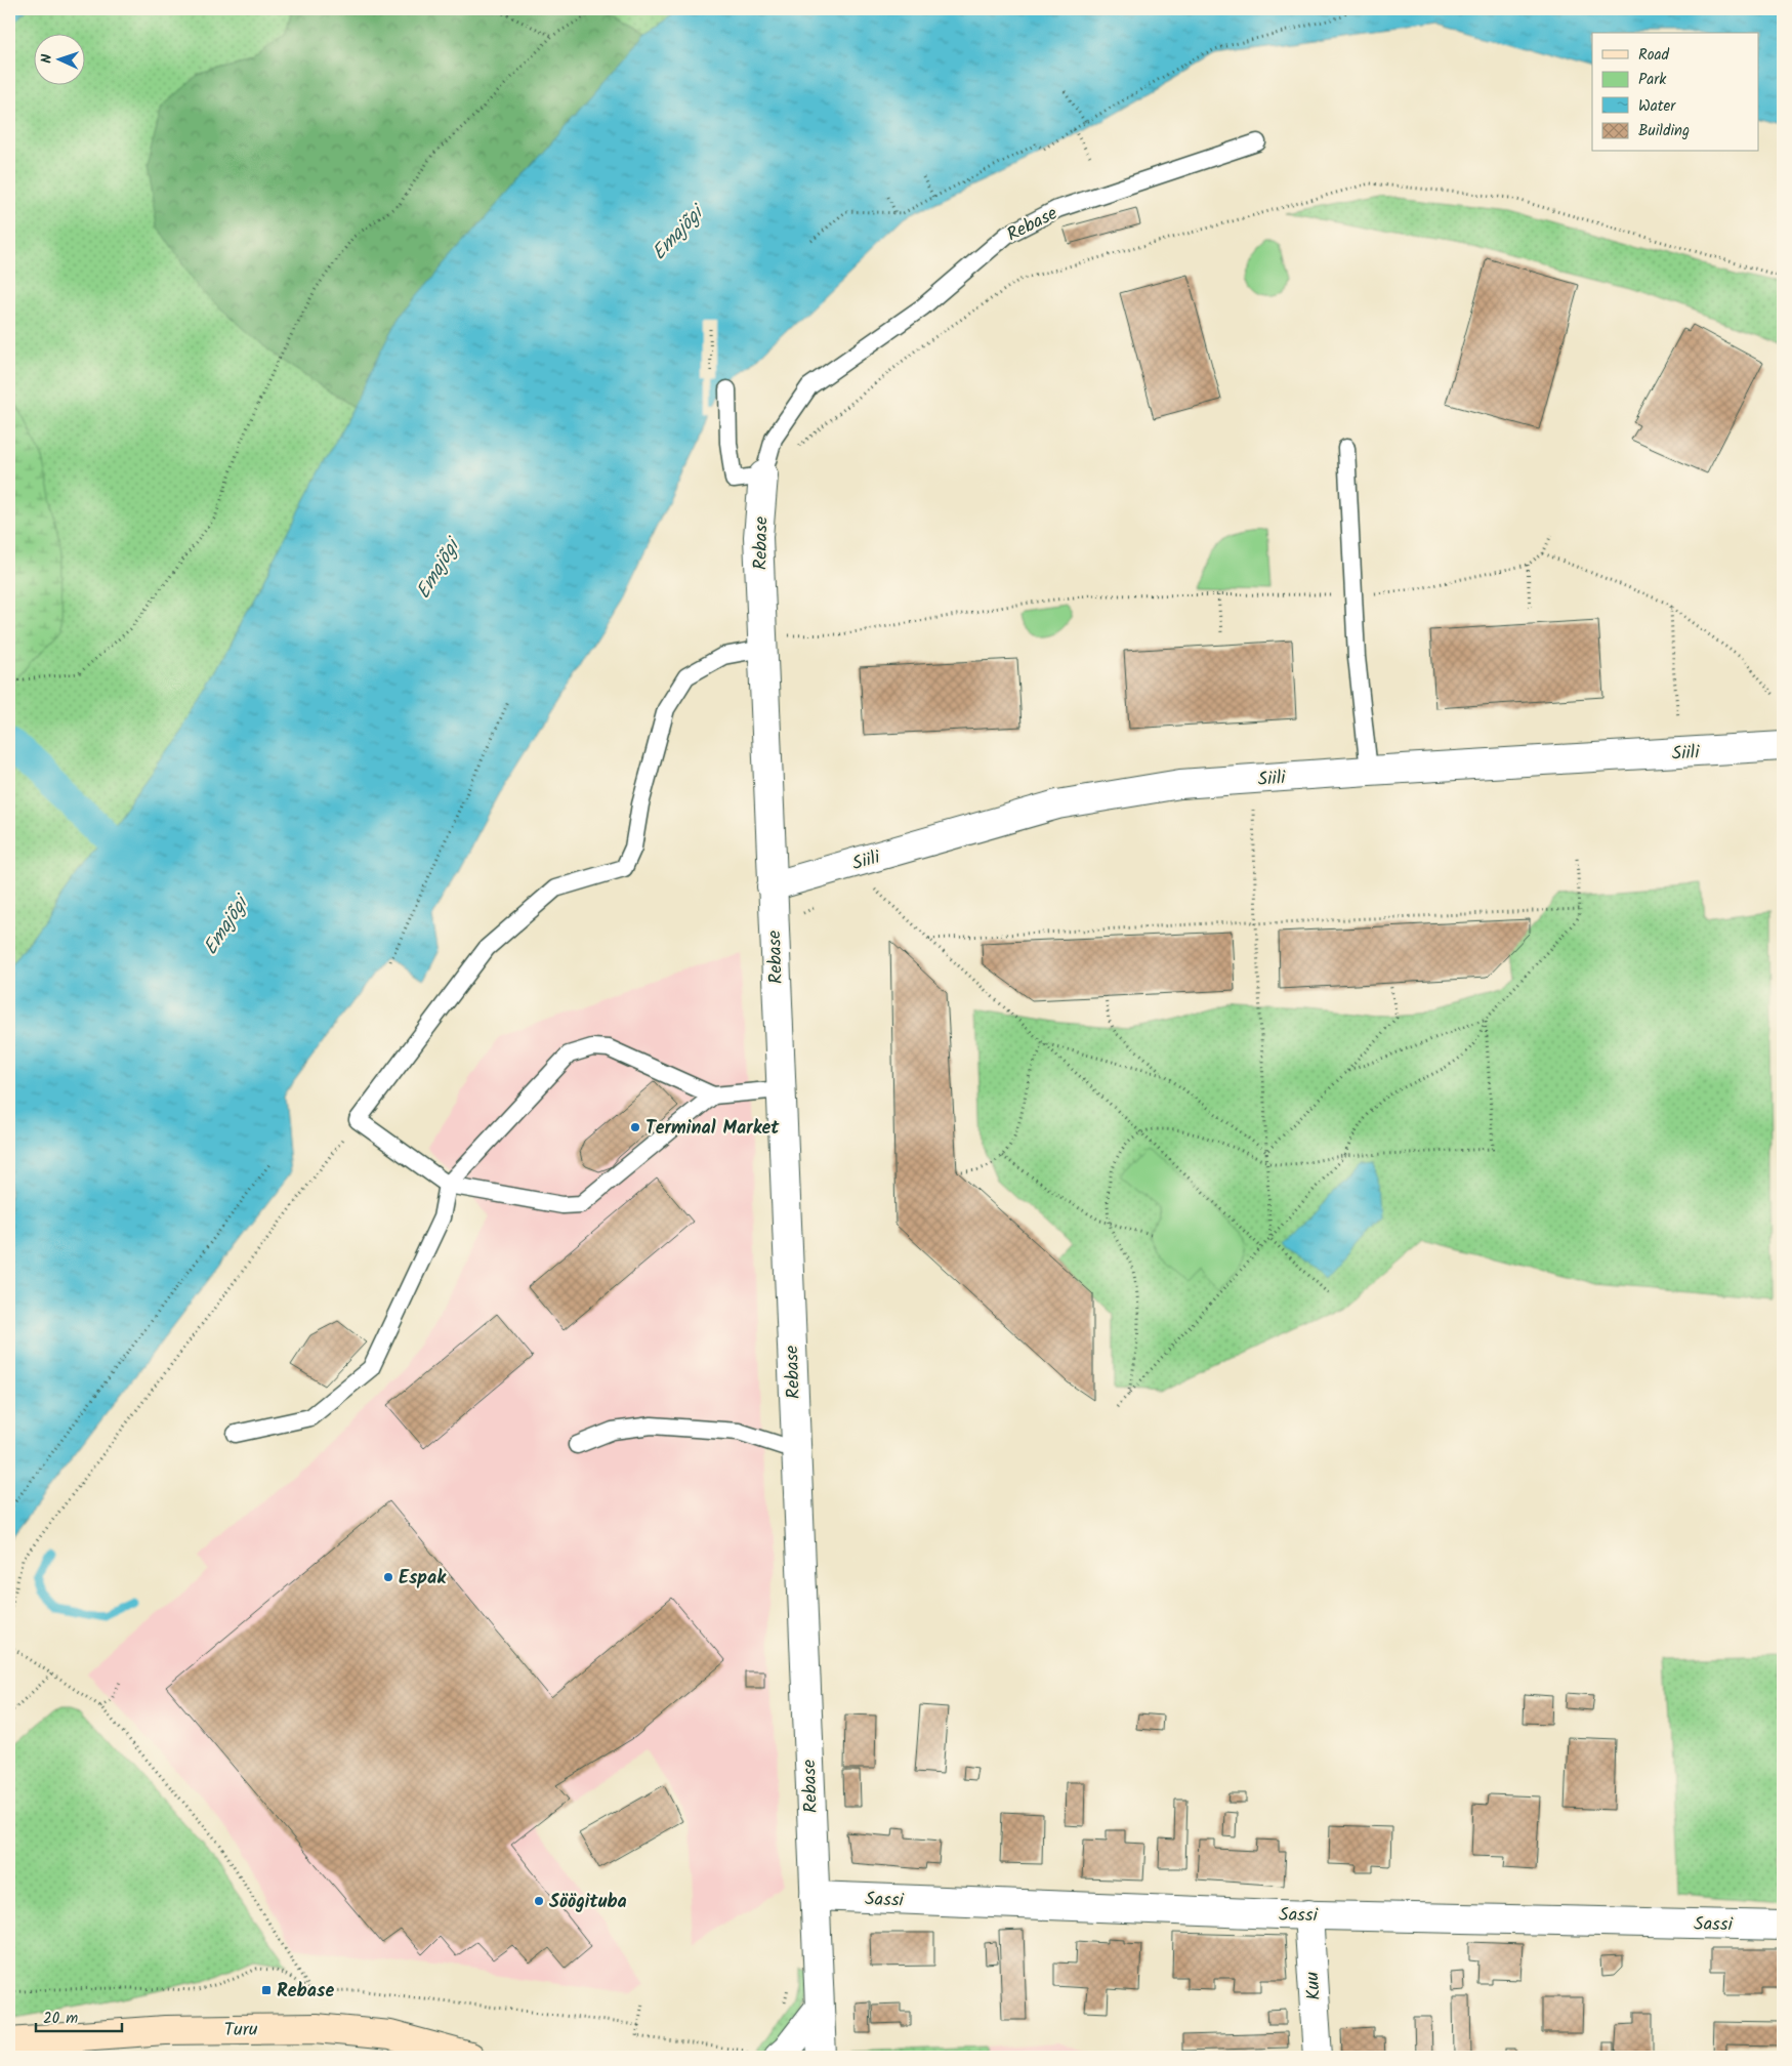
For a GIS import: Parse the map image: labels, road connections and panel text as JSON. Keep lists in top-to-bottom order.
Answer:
{
  "streets": {
    "main road": ["Turu"],
    "street": [
      "Rebase",
      "Siili",
      "Sassi",
      "Kuu"
    ]
  },
  "crossings": [
    ["Rebase", "Siili"],
    ["Rebase", "Sassi"],
    ["Sassi", "Kuu"]
  ],
  "water": ["Emajõgi"],
  "places": {
    "other": ["Terminal Market", "Espak", "Söögituba"],
    "transit": ["Rebase"]
  },
  "legend": [
    "Road",
    "Park",
    "Water",
    "Building"
  ],
  "scale_bar": "20 m",
  "north": "left"
}
